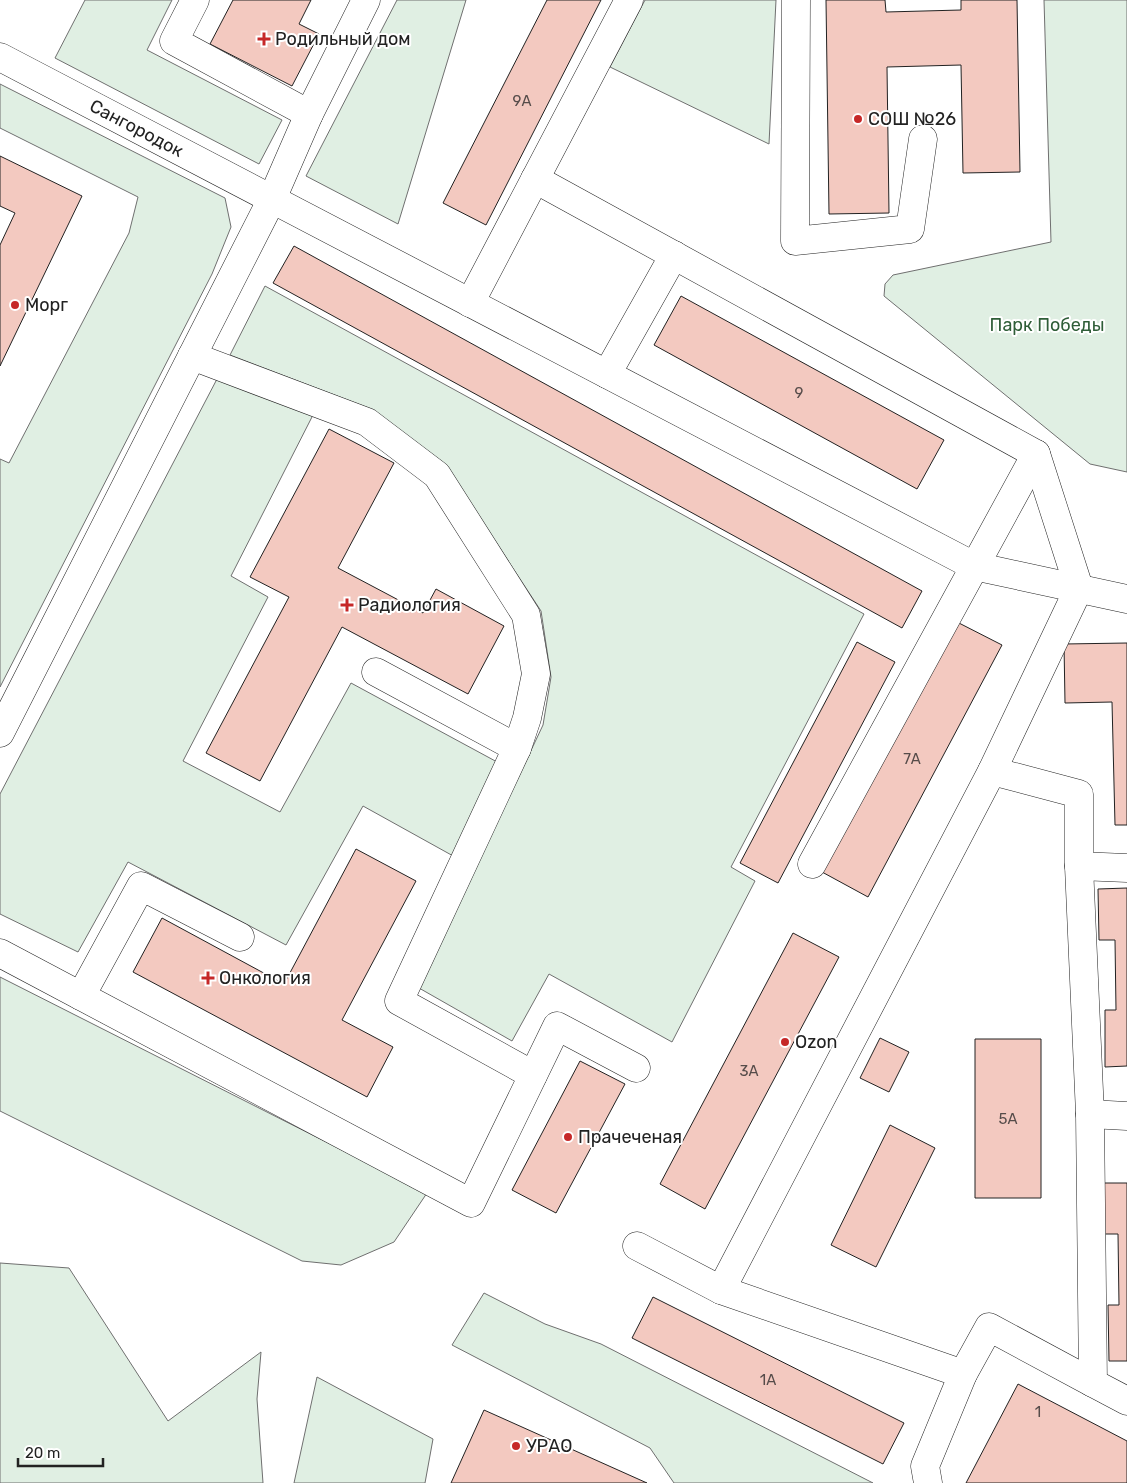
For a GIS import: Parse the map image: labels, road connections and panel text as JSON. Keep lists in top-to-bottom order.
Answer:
{
  "streets": {
    "street": ["Сангородок"]
  },
  "parks": ["Парк Победы"],
  "places": {
    "health": ["Родильный дом", "Радиология", "Онкология"],
    "other": [
      "СОШ №26",
      "Морг",
      "Ozon",
      "Прачеченая",
      "УРАО"
    ]
  },
  "house_numbers": [
    "9А",
    "9",
    "7А",
    "3А",
    "5А",
    "1А",
    "1"
  ],
  "scale_bar": "20 m"
}
